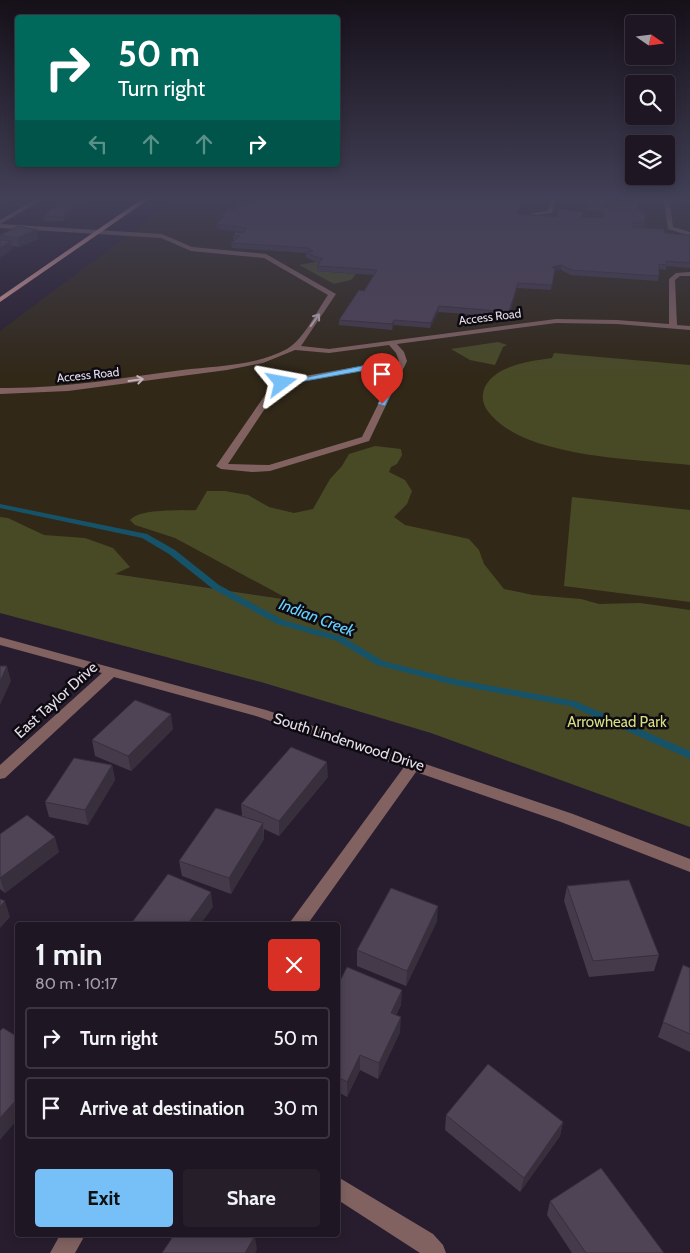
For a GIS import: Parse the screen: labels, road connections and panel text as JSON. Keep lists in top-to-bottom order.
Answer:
{
  "streets": {
    "street": ["Access Road", "East Taylor Drive", "South Lindenwood Drive"]
  },
  "crossings": [
    ["East Taylor Drive", "South Lindenwood Drive"]
  ],
  "one_way": ["Access Road"],
  "water": ["Indian Creek"],
  "parks": ["Arrowhead Park"],
  "north": "right",
  "page": {
    "turn": ["50 m", "Turn right"],
    "heading": ["1 min", "80 m · 10:17"],
    "list": [
      {
        "name": "Turn right",
        "value": "50 m"
      },
      {
        "name": "Arrive at destination",
        "value": "30 m"
      }
    ],
    "buttons": ["Exit", "Share"]
  }
}
